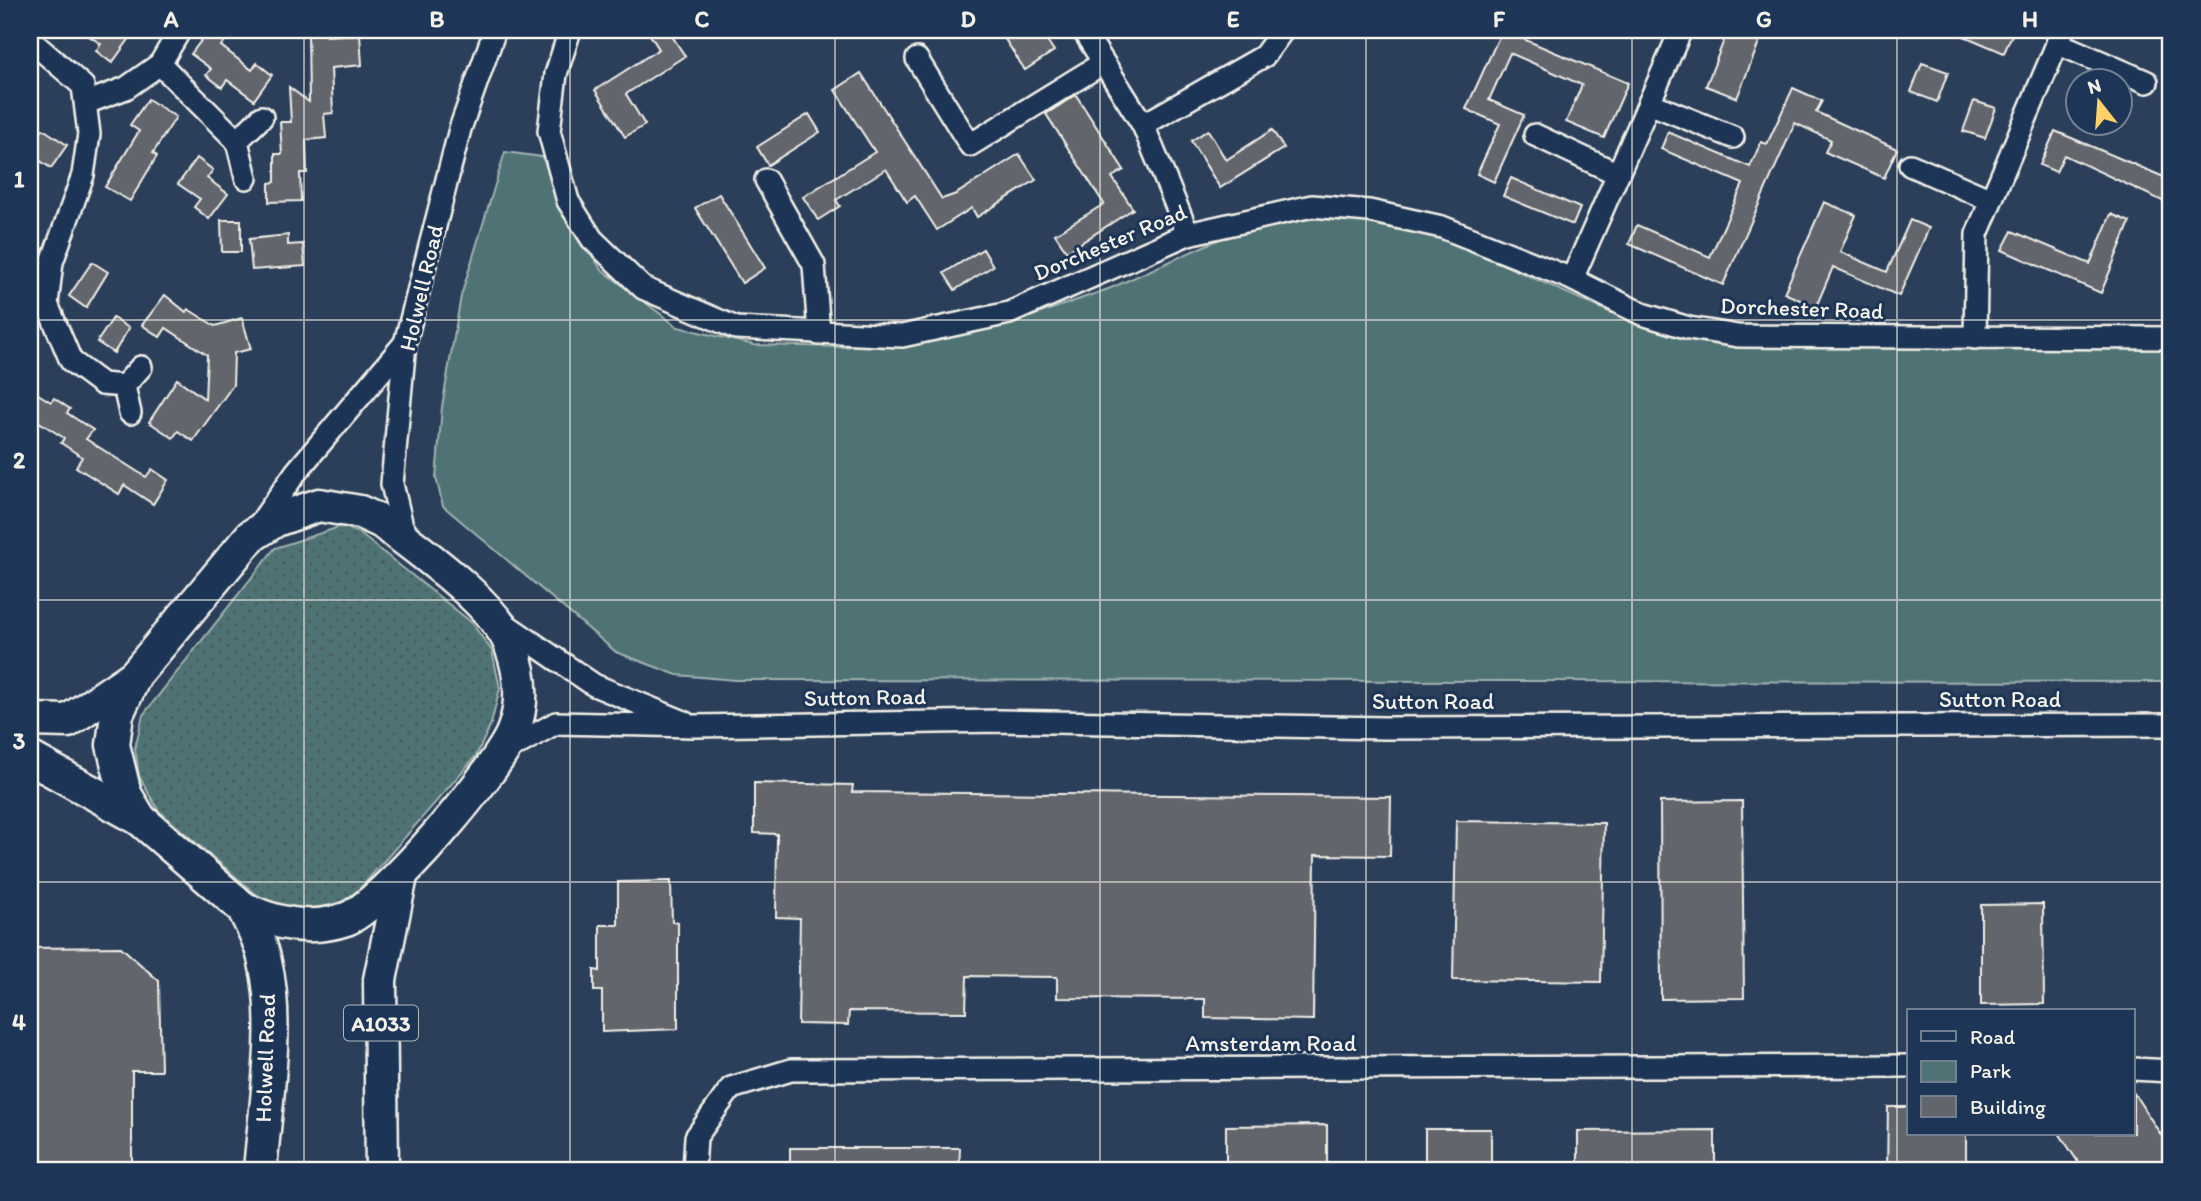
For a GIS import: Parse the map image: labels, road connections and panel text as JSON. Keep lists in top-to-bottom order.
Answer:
{
  "streets": {
    "highway": ["Holwell Road", "A1033"],
    "street": ["Dorchester Road", "Sutton Road", "Amsterdam Road"]
  },
  "legend": ["Road", "Park", "Building"],
  "north": "top",
  "grid": {
    "columns": [
      "A",
      "B",
      "C",
      "D",
      "E",
      "F",
      "G",
      "H"
    ],
    "rows": [
      "1",
      "2",
      "3",
      "4"
    ]
  }
}
